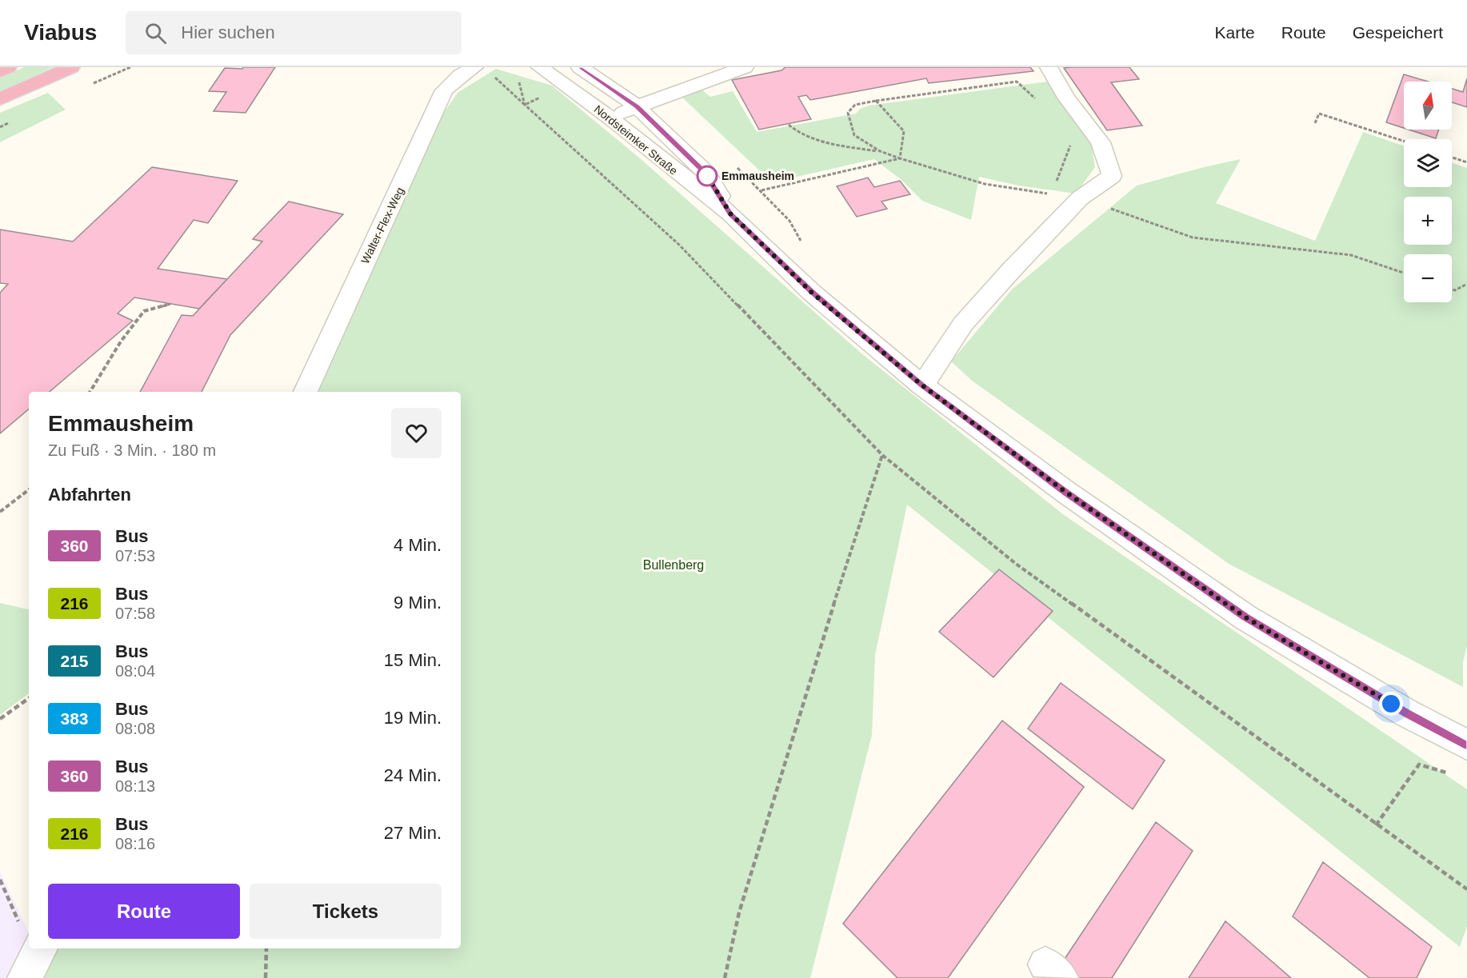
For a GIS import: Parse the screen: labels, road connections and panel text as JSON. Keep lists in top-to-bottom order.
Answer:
{
  "streets": {
    "street": ["Nordsteimker Straße", "Walter-Flex-Weg"]
  },
  "parks": ["Bullenberg"],
  "places": ["Emmausheim"],
  "lines": ["bus line 360"],
  "north": "top",
  "page": {
    "header": "Viabus",
    "search": "Hier suchen",
    "nav": ["Karte", "Route", "Gespeichert"],
    "map_buttons": ["+", "−"],
    "heading": [
      ["Emmausheim", "Zu Fuß · 3 Min. · 180 m"],
      "Abfahrten"
    ],
    "list": [
      {
        "mark": "360",
        "name": "Bus",
        "note": "07:53",
        "value": "4 Min."
      },
      {
        "mark": "216",
        "name": "Bus",
        "note": "07:58",
        "value": "9 Min."
      },
      {
        "mark": "215",
        "name": "Bus",
        "note": "08:04",
        "value": "15 Min."
      },
      {
        "mark": "383",
        "name": "Bus",
        "note": "08:08",
        "value": "19 Min."
      },
      {
        "mark": "360",
        "name": "Bus",
        "note": "08:13",
        "value": "24 Min."
      },
      {
        "mark": "216",
        "name": "Bus",
        "note": "08:16",
        "value": "27 Min."
      }
    ],
    "buttons": ["Route", "Tickets"]
  }
}
